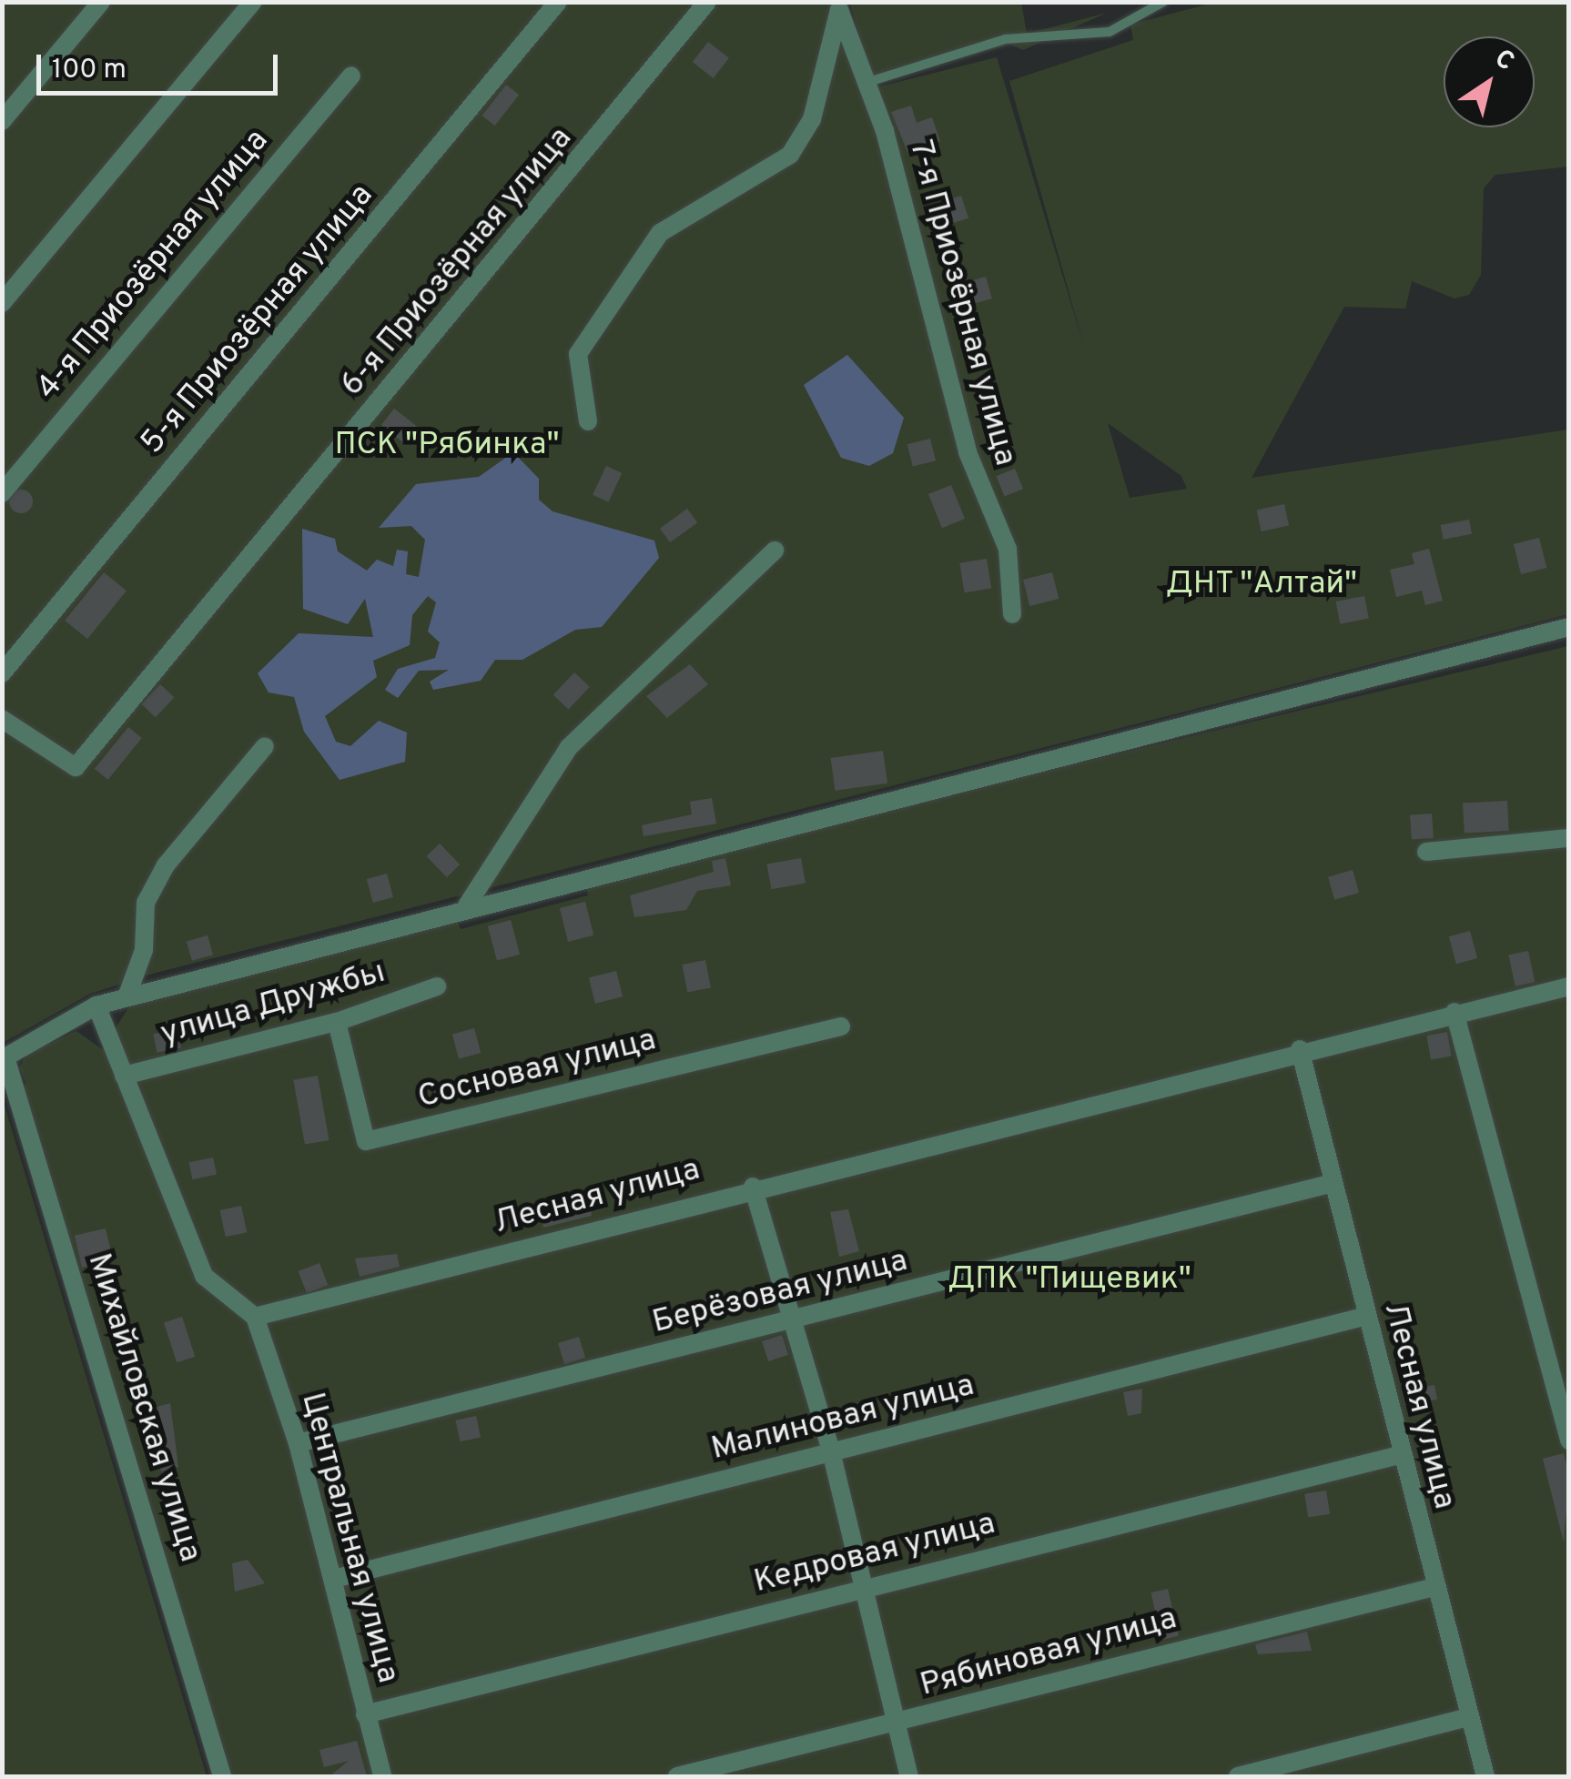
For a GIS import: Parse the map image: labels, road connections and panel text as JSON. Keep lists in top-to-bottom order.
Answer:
{
  "streets": {
    "street": [
      "6-я Приозёрная улица",
      "4-я Приозёрная улица",
      "7-я Приозёрная улица",
      "5-я Приозёрная улица",
      "улица Дружбы",
      "Сосновая улица",
      "Лесная улица",
      "Берёзовая улица",
      "Михайловская улица",
      "Малиновая улица",
      "Центральная улица",
      "Кедровая улица",
      "Рябиновая улица"
    ]
  },
  "crossings": [
    ["улица Дружбы", "Сосновая улица"],
    ["Лесная улица", "Берёзовая улица"],
    ["Лесная улица", "Малиновая улица"],
    ["Лесная улица", "Центральная улица"],
    ["Лесная улица", "Кедровая улица"],
    ["Лесная улица", "Рябиновая улица"],
    ["Берёзовая улица", "Центральная улица"],
    ["Малиновая улица", "Центральная улица"],
    ["Центральная улица", "Кедровая улица"]
  ],
  "parks": ["ПСК \"Рябинка\"", "ДНТ \"Алтай\"", "ДПК \"Пищевик\""],
  "scale_bar": "100 m",
  "north": "top right"
}
